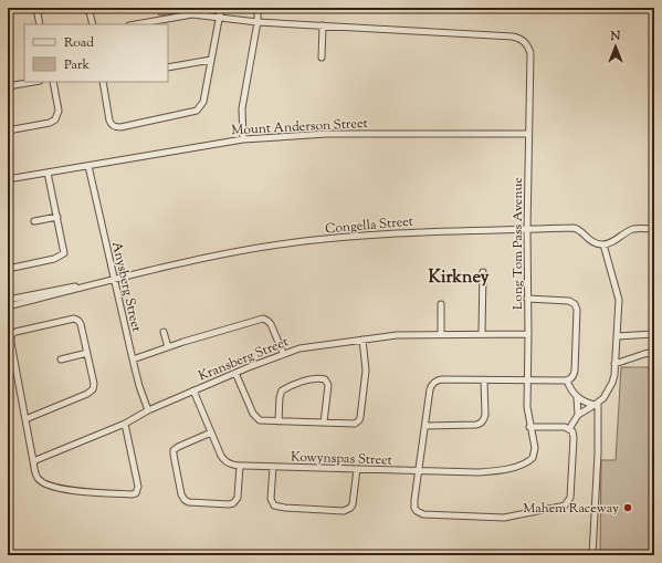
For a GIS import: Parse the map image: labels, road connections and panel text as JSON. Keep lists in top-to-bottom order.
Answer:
{
  "streets": {
    "street": [
      "Mount Anderson Street",
      "Congella Street",
      "Long Tom Pass Avenue",
      "Anysberg Street",
      "Kransberg Street",
      "Kowynspas Street"
    ]
  },
  "crossings": [
    ["Mount Anderson Street", "Long Tom Pass Avenue"],
    ["Mount Anderson Street", "Anysberg Street"],
    ["Congella Street", "Long Tom Pass Avenue"],
    ["Congella Street", "Anysberg Street"],
    ["Long Tom Pass Avenue", "Kransberg Street"],
    ["Long Tom Pass Avenue", "Kowynspas Street"],
    ["Anysberg Street", "Kransberg Street"],
    ["Kransberg Street", "Kowynspas Street"]
  ],
  "districts": ["Kirkney"],
  "places": ["Mahem Raceway"],
  "legend": ["Road", "Park"],
  "north": "top"
}
